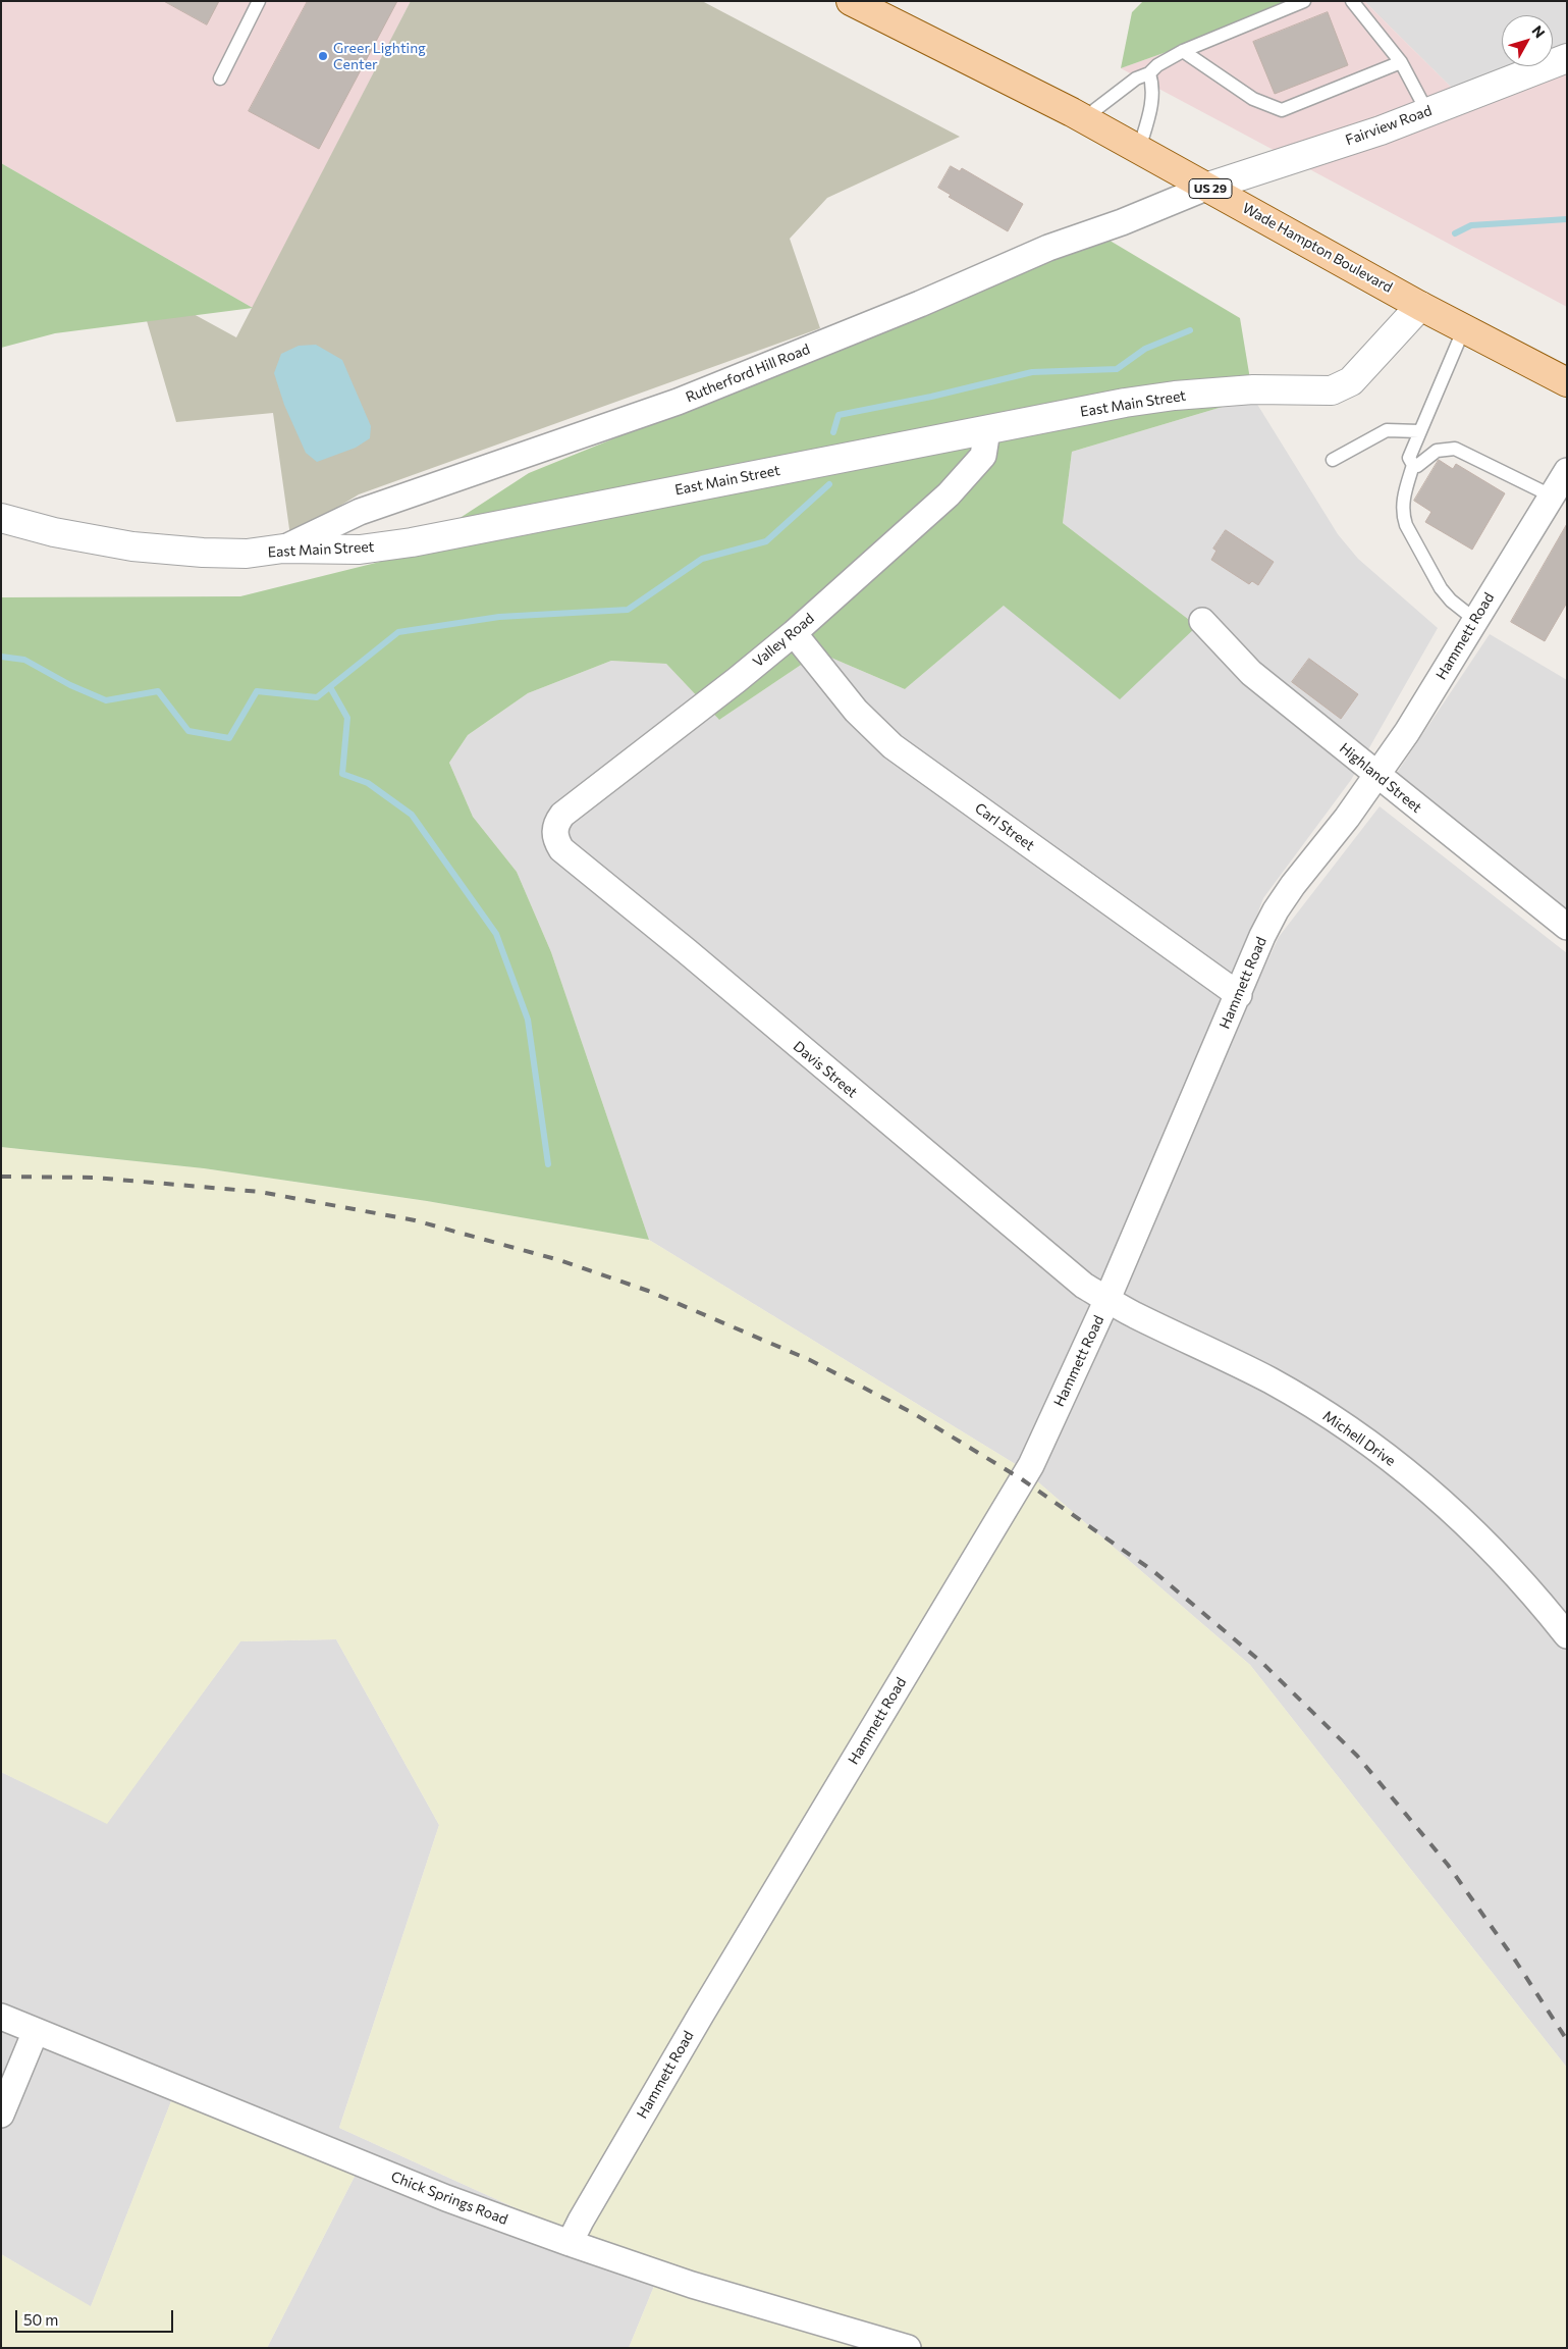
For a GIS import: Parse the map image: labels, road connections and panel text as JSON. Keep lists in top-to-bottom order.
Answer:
{
  "streets": {
    "main road": ["US 29", "Wade Hampton Boulevard"],
    "street": [
      "Fairview Road",
      "Rutherford Hill Road",
      "East Main Street",
      "Hammett Road",
      "Valley Road",
      "Highland Street",
      "Carl Street",
      "Davis Street",
      "Michell Drive",
      "Chick Springs Road"
    ]
  },
  "crossings": [
    ["Fairview Road", "Wade Hampton Boulevard"],
    ["Fairview Road", "Rutherford Hill Road"],
    ["Wade Hampton Boulevard", "Rutherford Hill Road"],
    ["Wade Hampton Boulevard", "East Main Street"],
    ["Rutherford Hill Road", "East Main Street"],
    ["East Main Street", "Valley Road"],
    ["Hammett Road", "Highland Street"],
    ["Hammett Road", "Carl Street"],
    ["Hammett Road", "Davis Street"],
    ["Hammett Road", "Michell Drive"],
    ["Hammett Road", "Chick Springs Road"],
    ["Valley Road", "Carl Street"],
    ["Valley Road", "Davis Street"],
    ["Davis Street", "Michell Drive"]
  ],
  "places": ["Greer Lighting Center"],
  "scale_bar": "50 m",
  "north": "top right"
}
